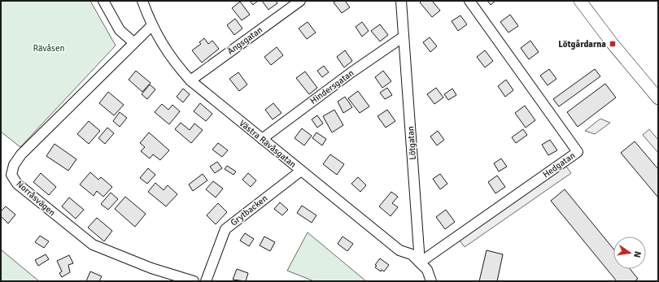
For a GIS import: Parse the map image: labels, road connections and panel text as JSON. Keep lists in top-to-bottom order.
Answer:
{
  "streets": {
    "street": [
      "Ängsgatan",
      "Hindersgatan",
      "Lötgatan",
      "Västra Rävåsgatan",
      "Hedgatan",
      "Norråsvägen",
      "Grytbacken"
    ]
  },
  "crossings": [
    ["Ängsgatan", "Västra Rävåsgatan"],
    ["Hindersgatan", "Lötgatan"],
    ["Hindersgatan", "Västra Rävåsgatan"],
    ["Lötgatan", "Västra Rävåsgatan"],
    ["Lötgatan", "Hedgatan"],
    ["Västra Rävåsgatan", "Hedgatan"],
    ["Västra Rävåsgatan", "Norråsvägen"],
    ["Västra Rävåsgatan", "Grytbacken"]
  ],
  "parks": ["Rävåsen"],
  "places": {
    "transit": ["Lötgårdarna"]
  },
  "north": "right"
}
